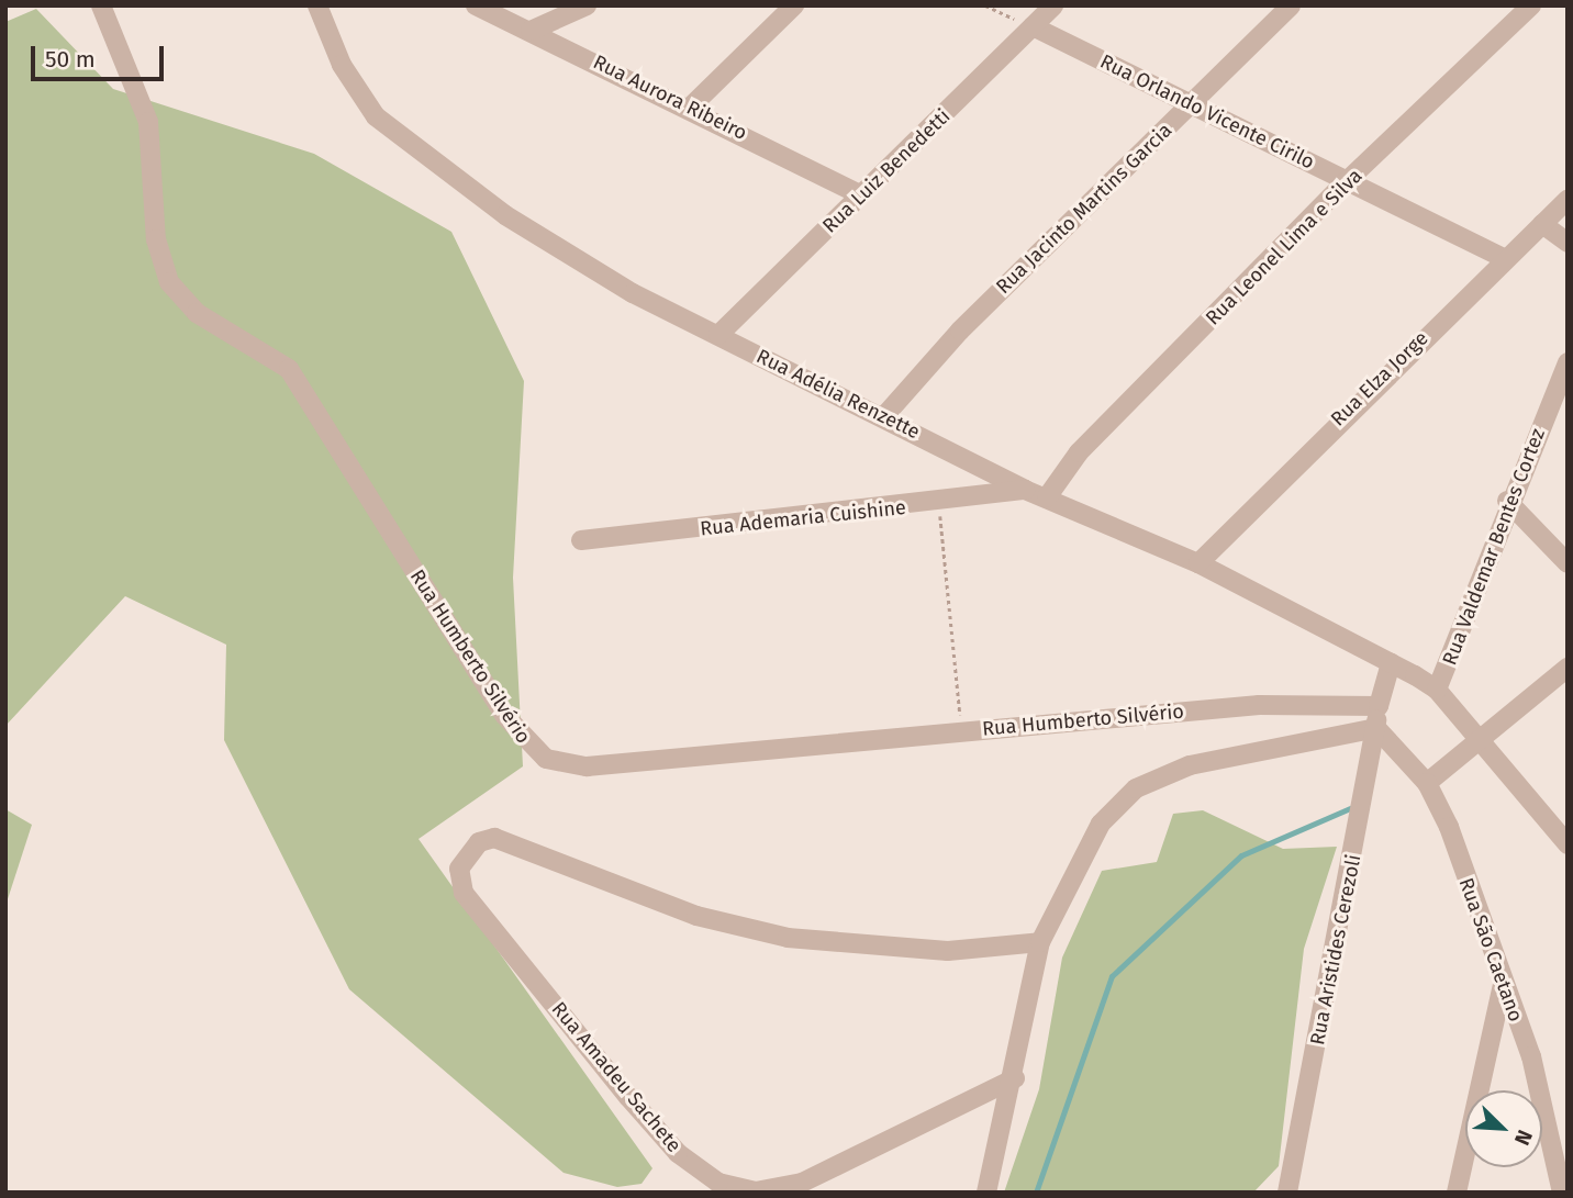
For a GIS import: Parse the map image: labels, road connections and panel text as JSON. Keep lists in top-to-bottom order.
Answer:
{
  "streets": {
    "street": [
      "Rua Aurora Ribeiro",
      "Rua Orlando Vicente Cirilo",
      "Rua Luiz Benedetti",
      "Rua Jacinto Martins Garcia",
      "Rua Leonel Lima e Silva",
      "Rua Elza Jorge",
      "Rua Adélia Renzette",
      "Rua Ademaria Cuishine",
      "Rua Valdemar Bentes Cortez",
      "Rua Humberto Silvério",
      "Rua Aristides Cerezoli",
      "Rua São Caetano",
      "Rua Amadeu Sachete"
    ]
  },
  "crossings": [
    ["Rua Aurora Ribeiro", "Rua Luiz Benedetti"],
    ["Rua Orlando Vicente Cirilo", "Rua Luiz Benedetti"],
    ["Rua Orlando Vicente Cirilo", "Rua Jacinto Martins Garcia"],
    ["Rua Orlando Vicente Cirilo", "Rua Leonel Lima e Silva"],
    ["Rua Orlando Vicente Cirilo", "Rua Elza Jorge"],
    ["Rua Luiz Benedetti", "Rua Adélia Renzette"],
    ["Rua Jacinto Martins Garcia", "Rua Adélia Renzette"],
    ["Rua Leonel Lima e Silva", "Rua Adélia Renzette"],
    ["Rua Elza Jorge", "Rua Adélia Renzette"],
    ["Rua Adélia Renzette", "Rua Ademaria Cuishine"],
    ["Rua Adélia Renzette", "Rua Valdemar Bentes Cortez"],
    ["Rua Humberto Silvério", "Rua Aristides Cerezoli"],
    ["Rua Aristides Cerezoli", "Rua São Caetano"]
  ],
  "scale_bar": "50 m",
  "north": "bottom right"
}
